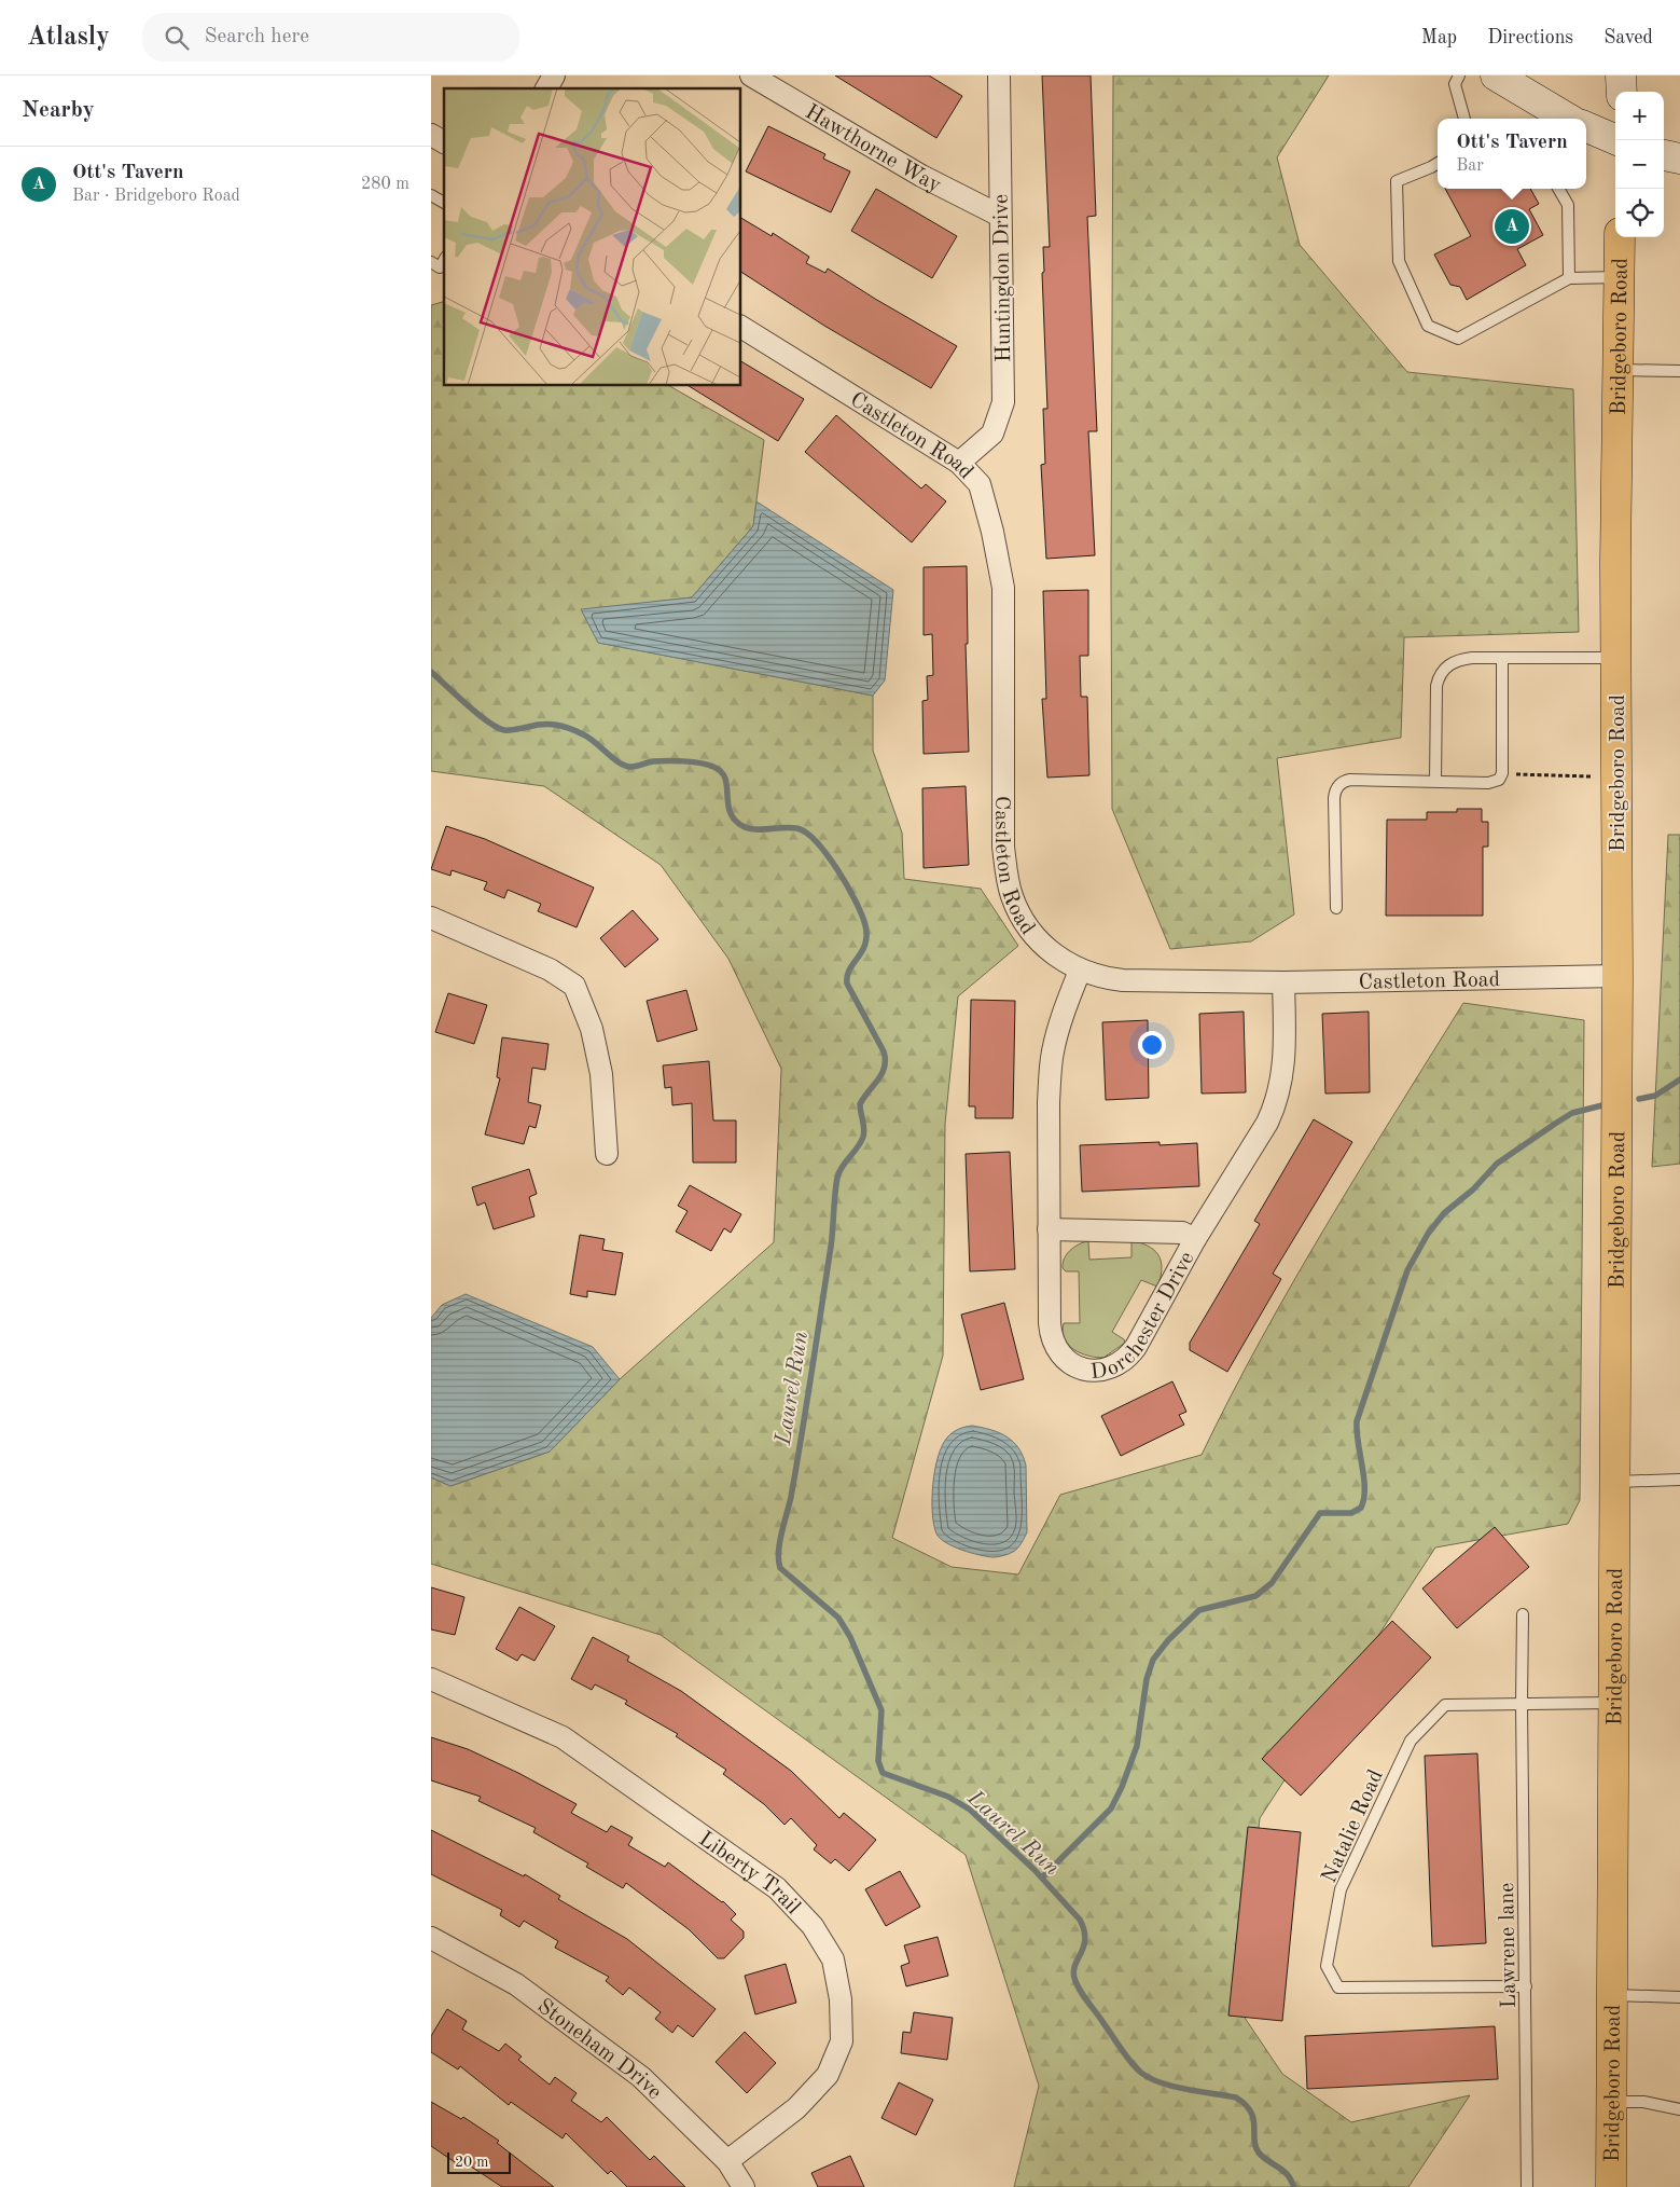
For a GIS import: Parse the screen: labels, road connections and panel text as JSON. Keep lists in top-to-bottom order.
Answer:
{
  "streets": {
    "main road": ["Bridgeboro Road"],
    "street": [
      "Hawthorne Way",
      "Huntingdon Drive",
      "Castleton Road",
      "Dorchester Drive",
      "Liberty Trail",
      "Stoneham Drive"
    ],
    "lane": ["Natalie Road", "Lawrene lane"]
  },
  "crossings": [
    ["Hawthorne Way", "Huntingdon Drive"],
    ["Huntingdon Drive", "Castleton Road"],
    ["Bridgeboro Road", "Castleton Road"],
    ["Bridgeboro Road", "Natalie Road"],
    ["Castleton Road", "Dorchester Drive"],
    ["Natalie Road", "Lawrene lane"],
    ["Liberty Trail", "Stoneham Drive"]
  ],
  "water": ["Laurel Run"],
  "scale_bar": "20 m",
  "page": {
    "header": "Atlasly",
    "search": "Search here",
    "nav": ["Map", "Directions", "Saved"],
    "heading": "Nearby",
    "map_buttons": ["+", "−"],
    "popup": ["Ott's Tavern", "Bar"],
    "list": [
      {
        "mark": "A",
        "name": "Ott's Tavern",
        "note": "Bar · Bridgeboro Road",
        "value": "280 m"
      }
    ],
    "pins": "A",
    "scale": "20 m"
  }
}
